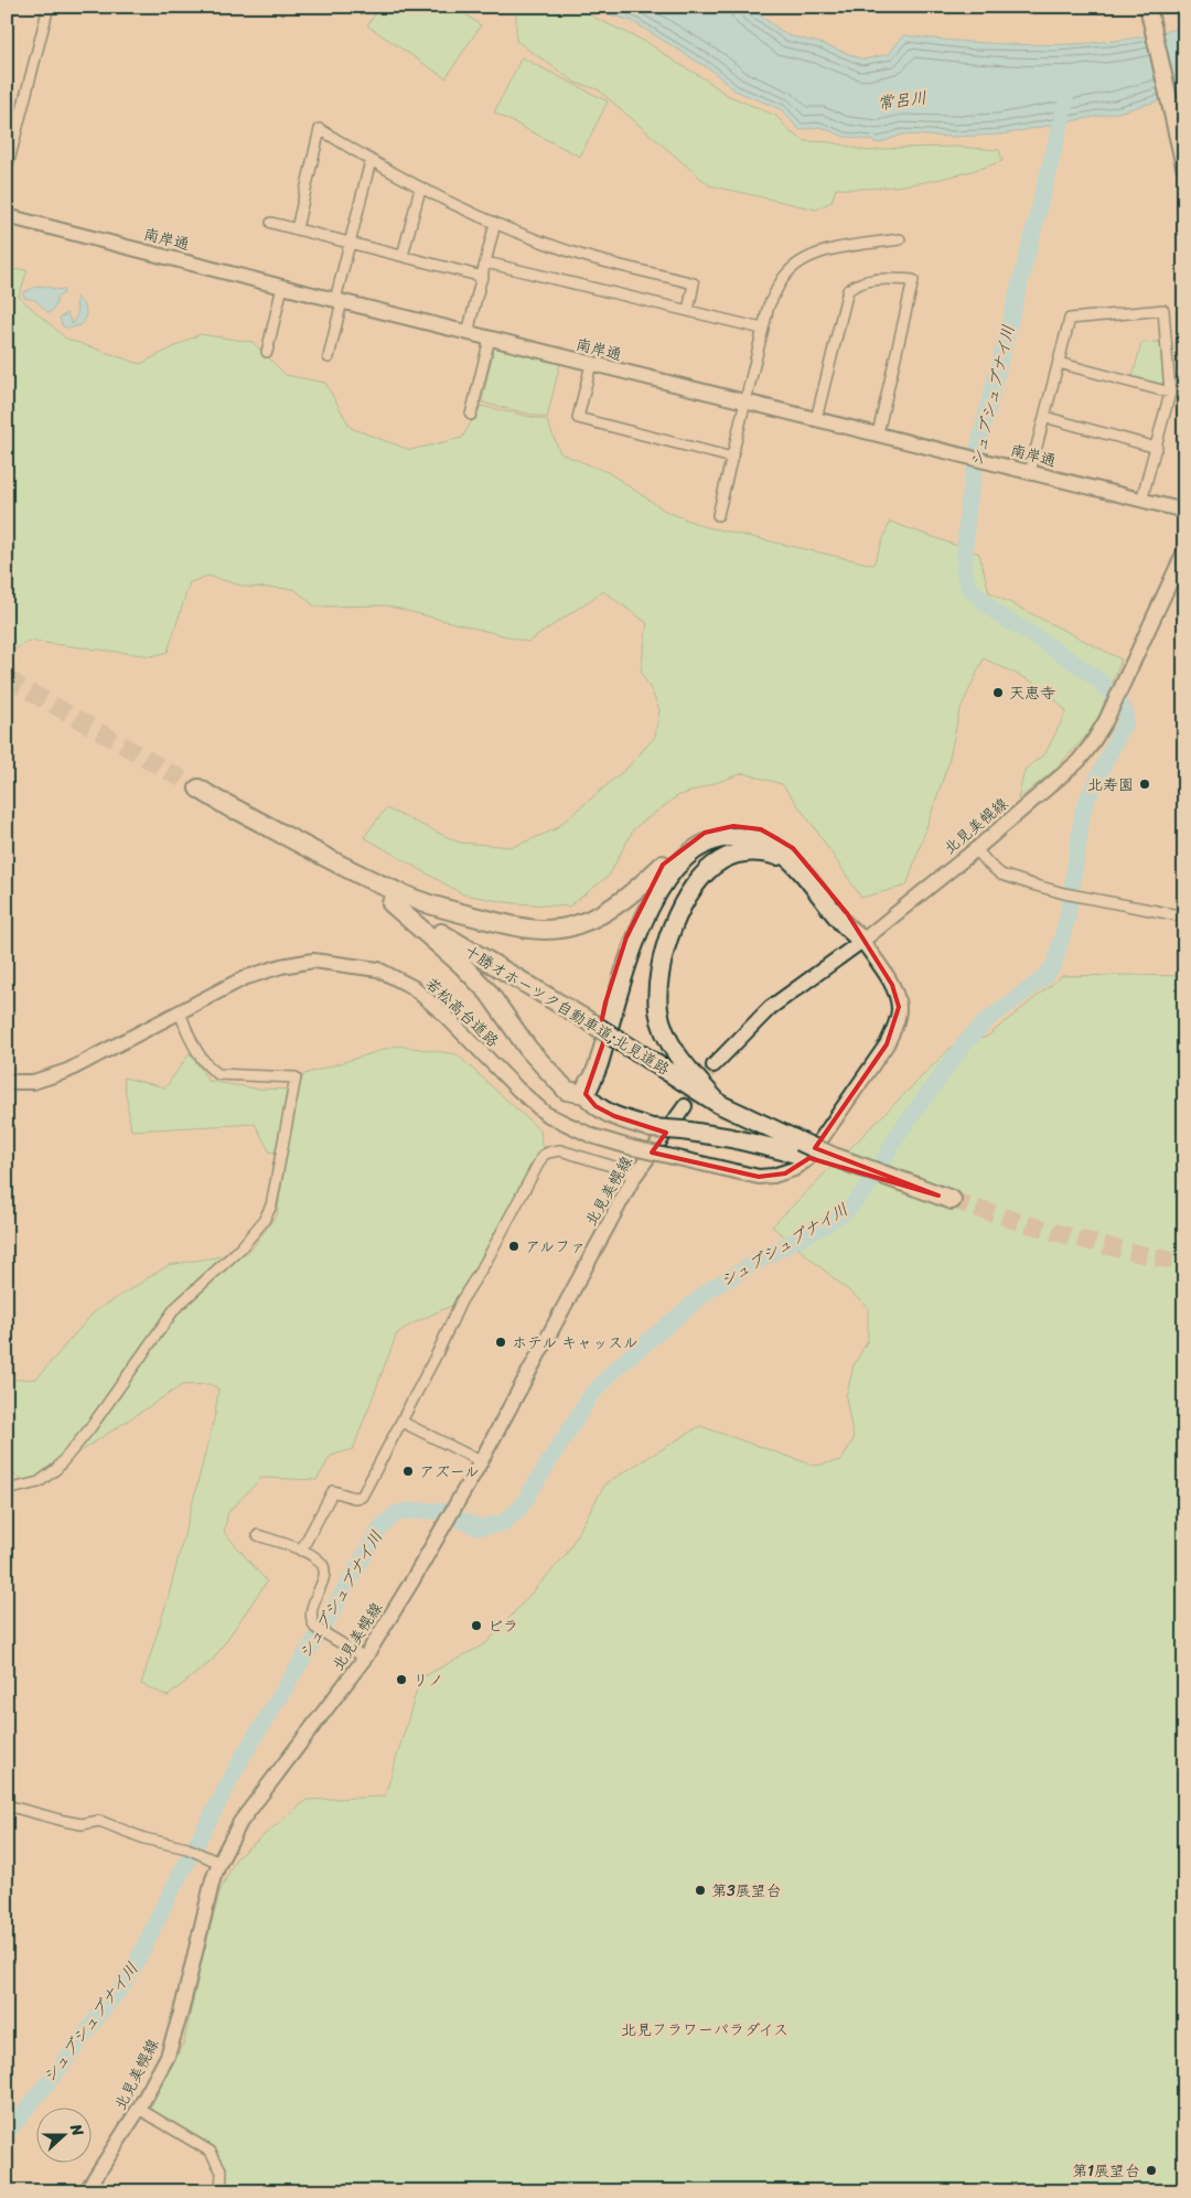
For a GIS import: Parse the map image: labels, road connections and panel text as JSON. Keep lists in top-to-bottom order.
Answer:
{
  "streets": {
    "highway": ["十勝オホーツク自動車道;北見道路"],
    "main road": ["南岸通", "北見美幌線", "若松高台道路"]
  },
  "crossings": [
    ["北見美幌線", "若松高台道路"]
  ],
  "water": ["常呂川", "シュブシュブナイ川"],
  "parks": ["北見フラワーパラダイス"],
  "places": [
    "天恵寺",
    "北寿園",
    "アルファ",
    "ホテル キャッスル",
    "アズール",
    "ビラ",
    "リノ",
    "第3展望台",
    "第1展望台"
  ],
  "north": "right"
}
